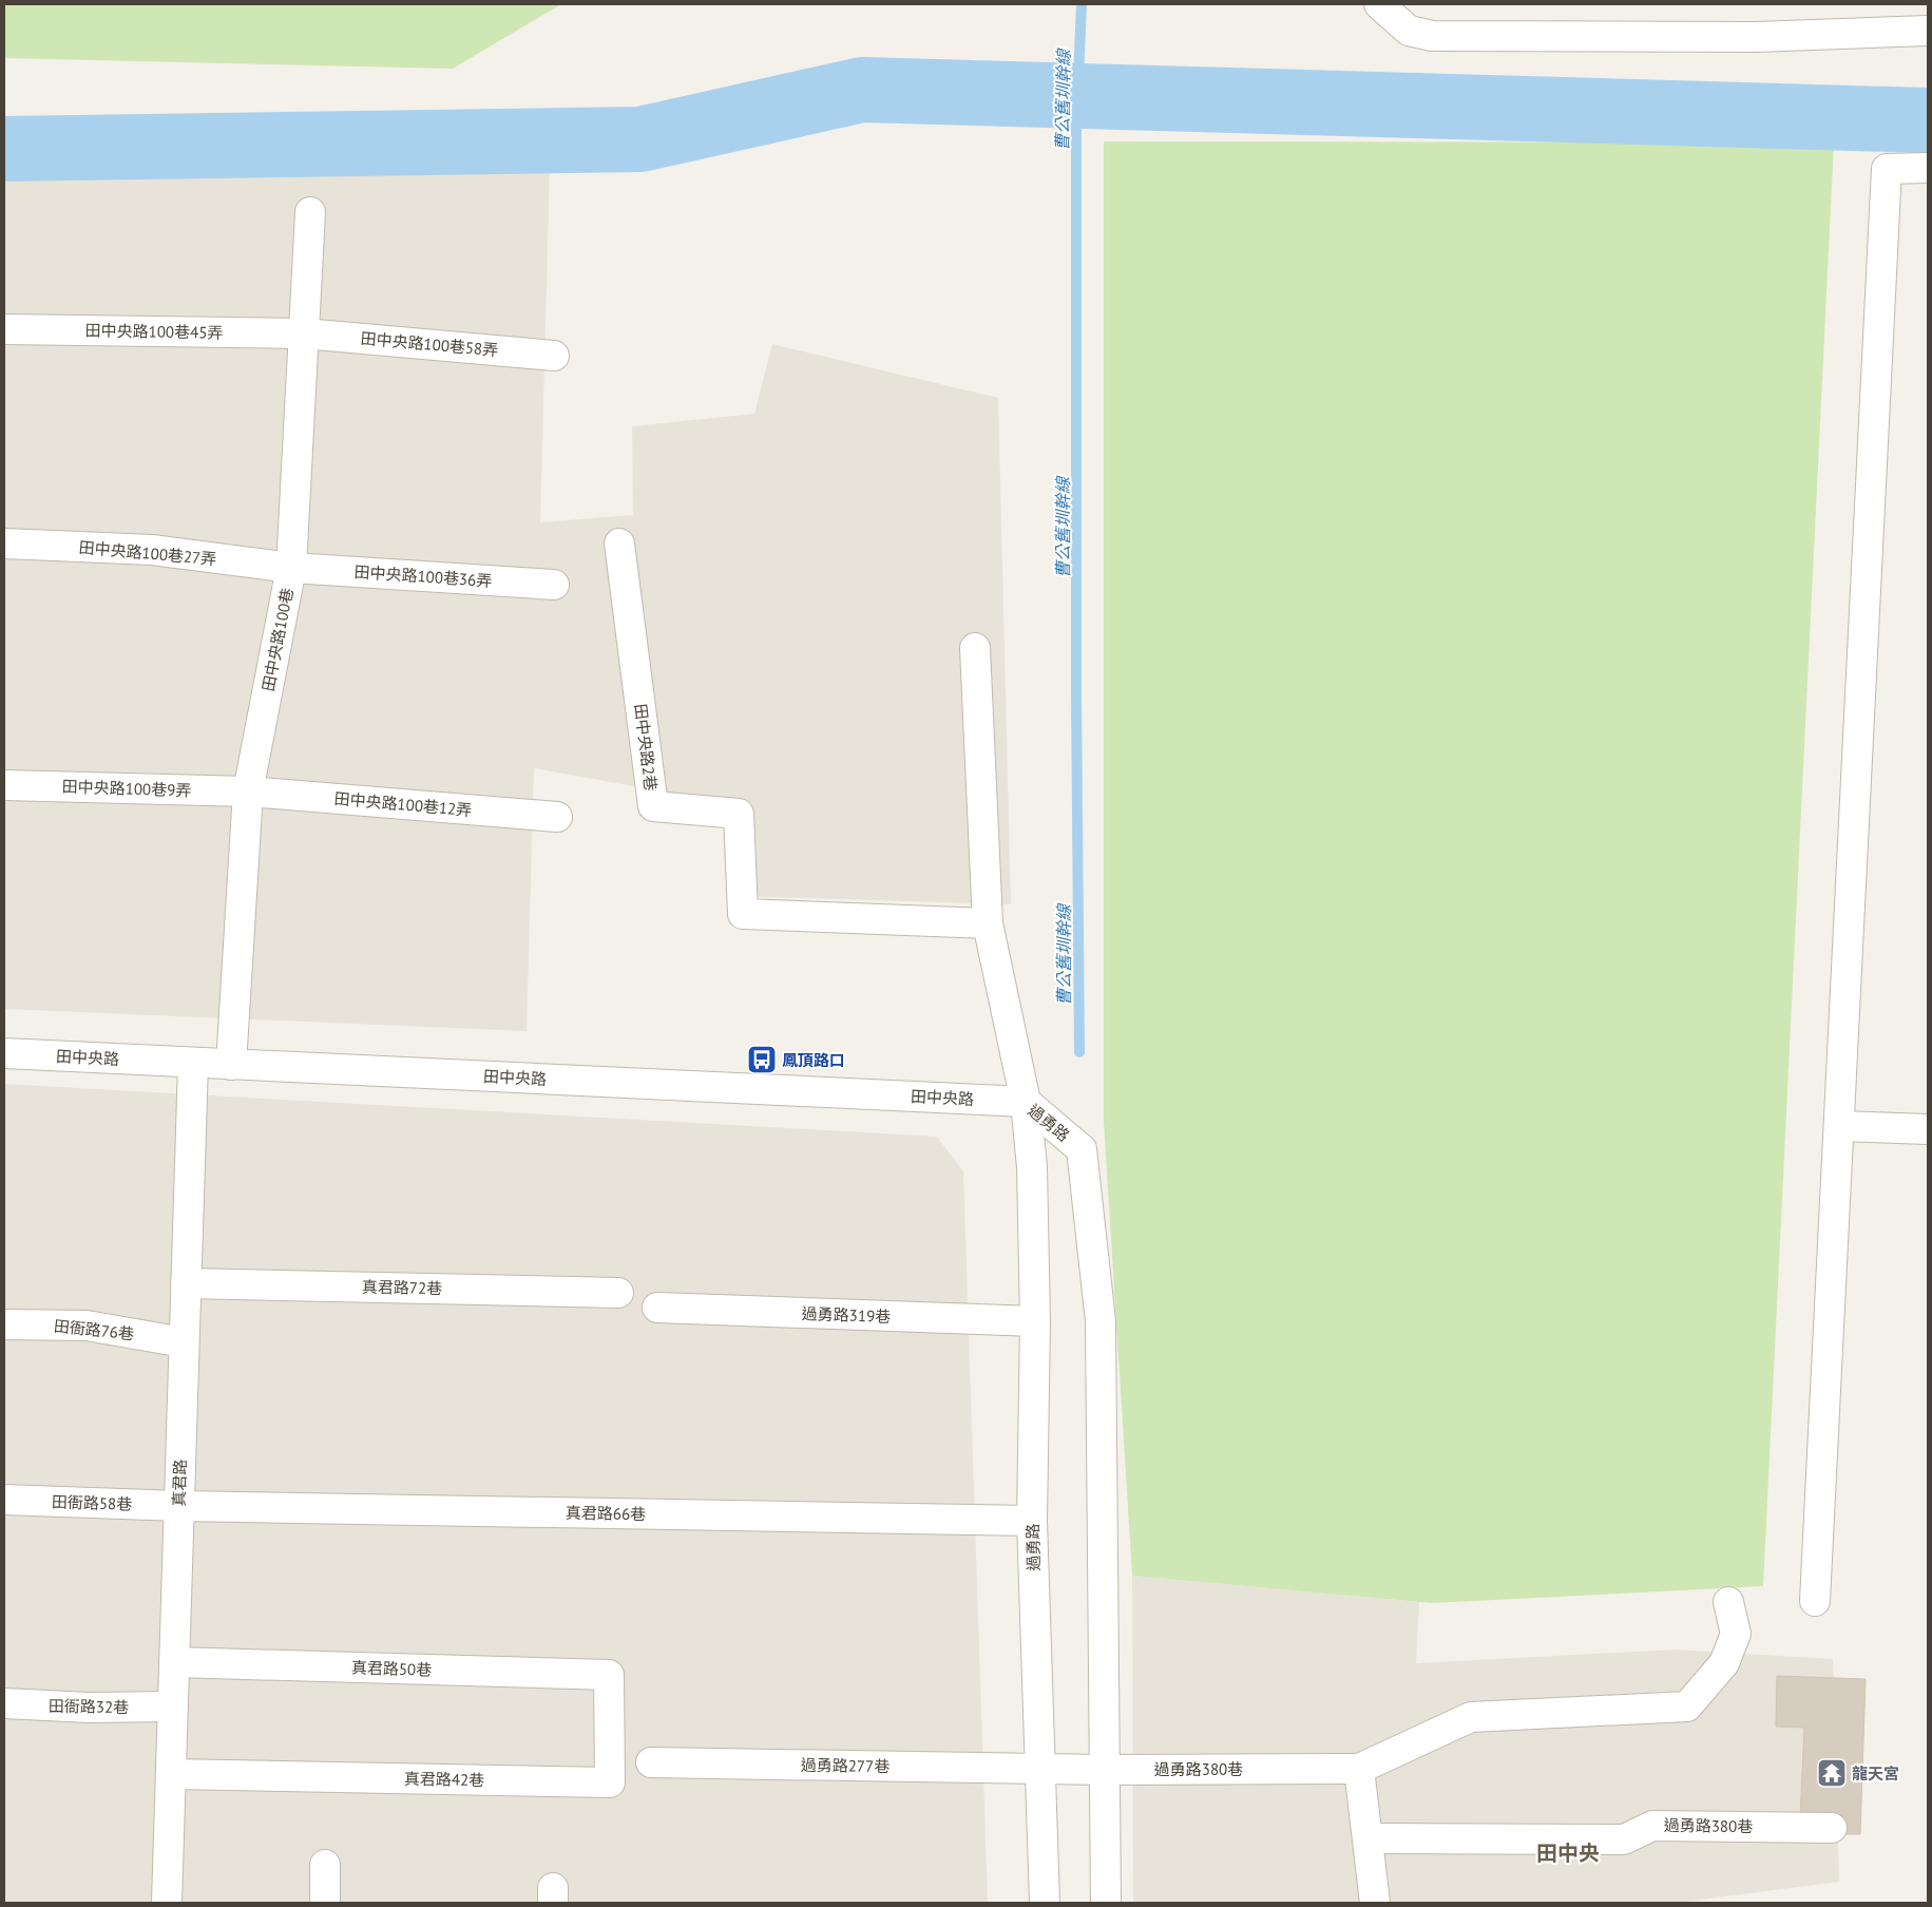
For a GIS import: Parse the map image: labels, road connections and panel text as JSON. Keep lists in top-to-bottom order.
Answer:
{
  "streets": {
    "street": [
      "田中央路100巷45弄",
      "田中央路100巷58弄",
      "田中央路100巷27弄",
      "田中央路100巷36弄",
      "田中央路100巷",
      "田中央路2巷",
      "田中央路100巷9弄",
      "田中央路100巷12弄",
      "田中央路",
      "過勇路",
      "真君路72巷",
      "過勇路319巷",
      "田衙路76巷",
      "真君路",
      "田衙路58巷",
      "真君路66巷",
      "真君路50巷",
      "田衙路32巷",
      "過勇路277巷",
      "過勇路380巷",
      "真君路42巷"
    ]
  },
  "crossings": [
    ["田中央路100巷45弄", "田中央路100巷58弄"],
    ["田中央路100巷45弄", "田中央路100巷"],
    ["田中央路100巷58弄", "田中央路100巷"],
    ["田中央路100巷27弄", "田中央路100巷36弄"],
    ["田中央路100巷27弄", "田中央路100巷"],
    ["田中央路100巷36弄", "田中央路100巷"],
    ["田中央路100巷", "田中央路100巷9弄"],
    ["田中央路100巷", "田中央路100巷12弄"],
    ["田中央路100巷", "田中央路"],
    ["田中央路100巷9弄", "田中央路100巷12弄"],
    ["田中央路", "過勇路"],
    ["田中央路", "真君路"],
    ["過勇路", "過勇路319巷"],
    ["過勇路", "真君路66巷"],
    ["過勇路", "過勇路277巷"],
    ["過勇路", "過勇路380巷"],
    ["真君路72巷", "真君路"],
    ["田衙路76巷", "真君路"],
    ["真君路", "田衙路58巷"],
    ["真君路", "真君路66巷"],
    ["真君路", "真君路50巷"],
    ["真君路", "田衙路32巷"],
    ["真君路", "真君路42巷"],
    ["田衙路58巷", "真君路66巷"],
    ["真君路50巷", "真君路42巷"],
    ["過勇路277巷", "過勇路380巷"]
  ],
  "districts": ["田中央"],
  "water": ["曹公舊圳幹線"],
  "places": {
    "bus stop": ["鳳頂路口"],
    "temple": ["龍天宮"]
  }
}
